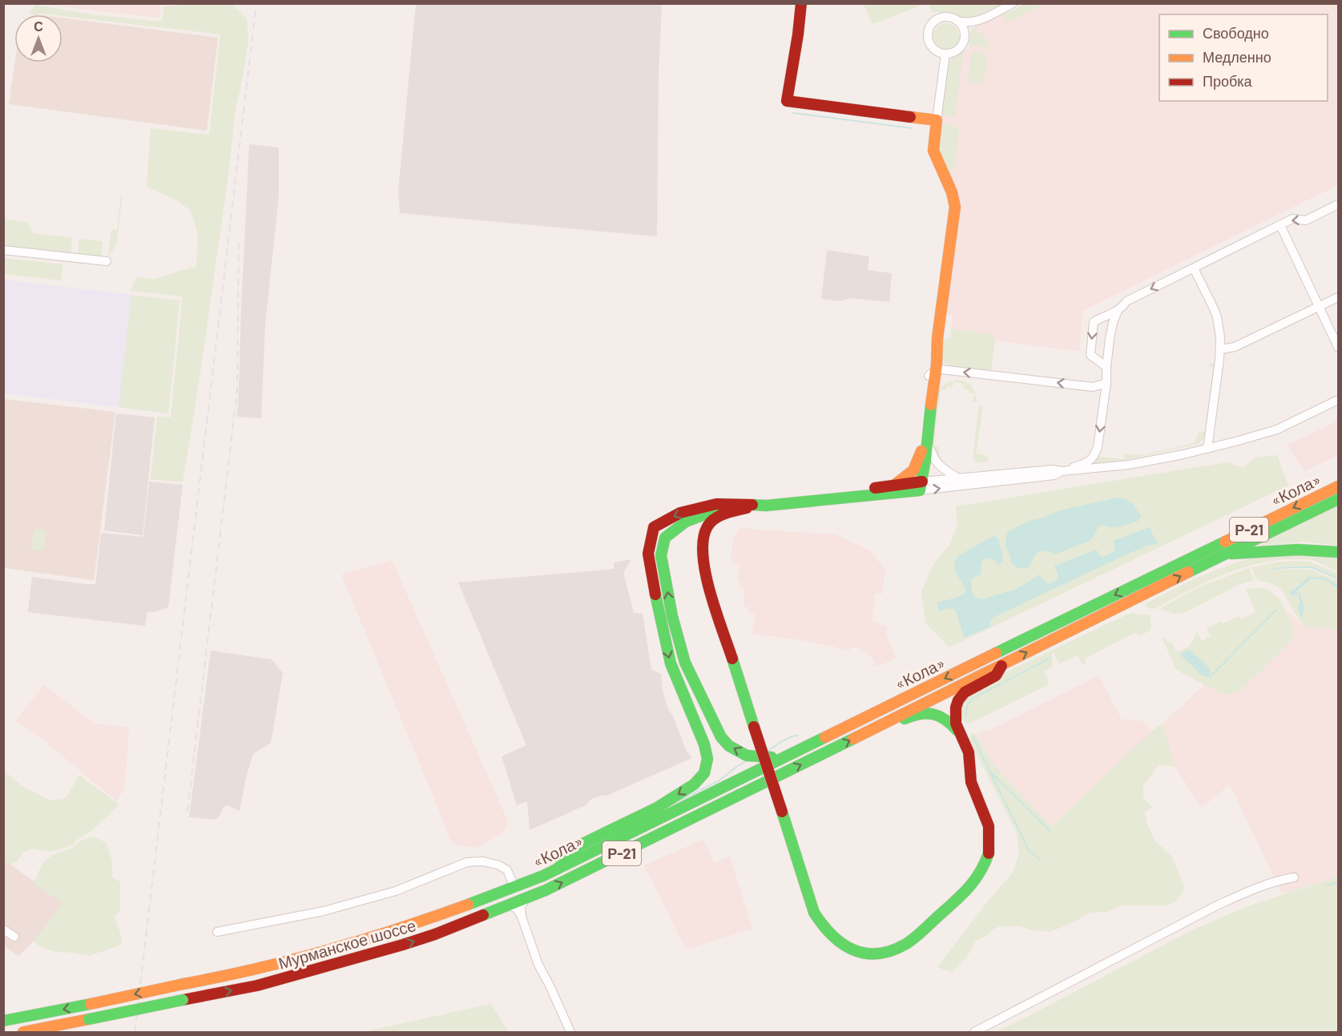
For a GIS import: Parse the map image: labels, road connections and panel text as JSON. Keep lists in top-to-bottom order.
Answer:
{
  "streets": {
    "main road": ["«Кола»", "Р-21", "Мурманское шоссе"]
  },
  "crossings": [
    ["«Кола»", "Мурманское шоссе"]
  ],
  "legend": ["Свободно", "Медленно", "Пробка"],
  "north": "top"
}
